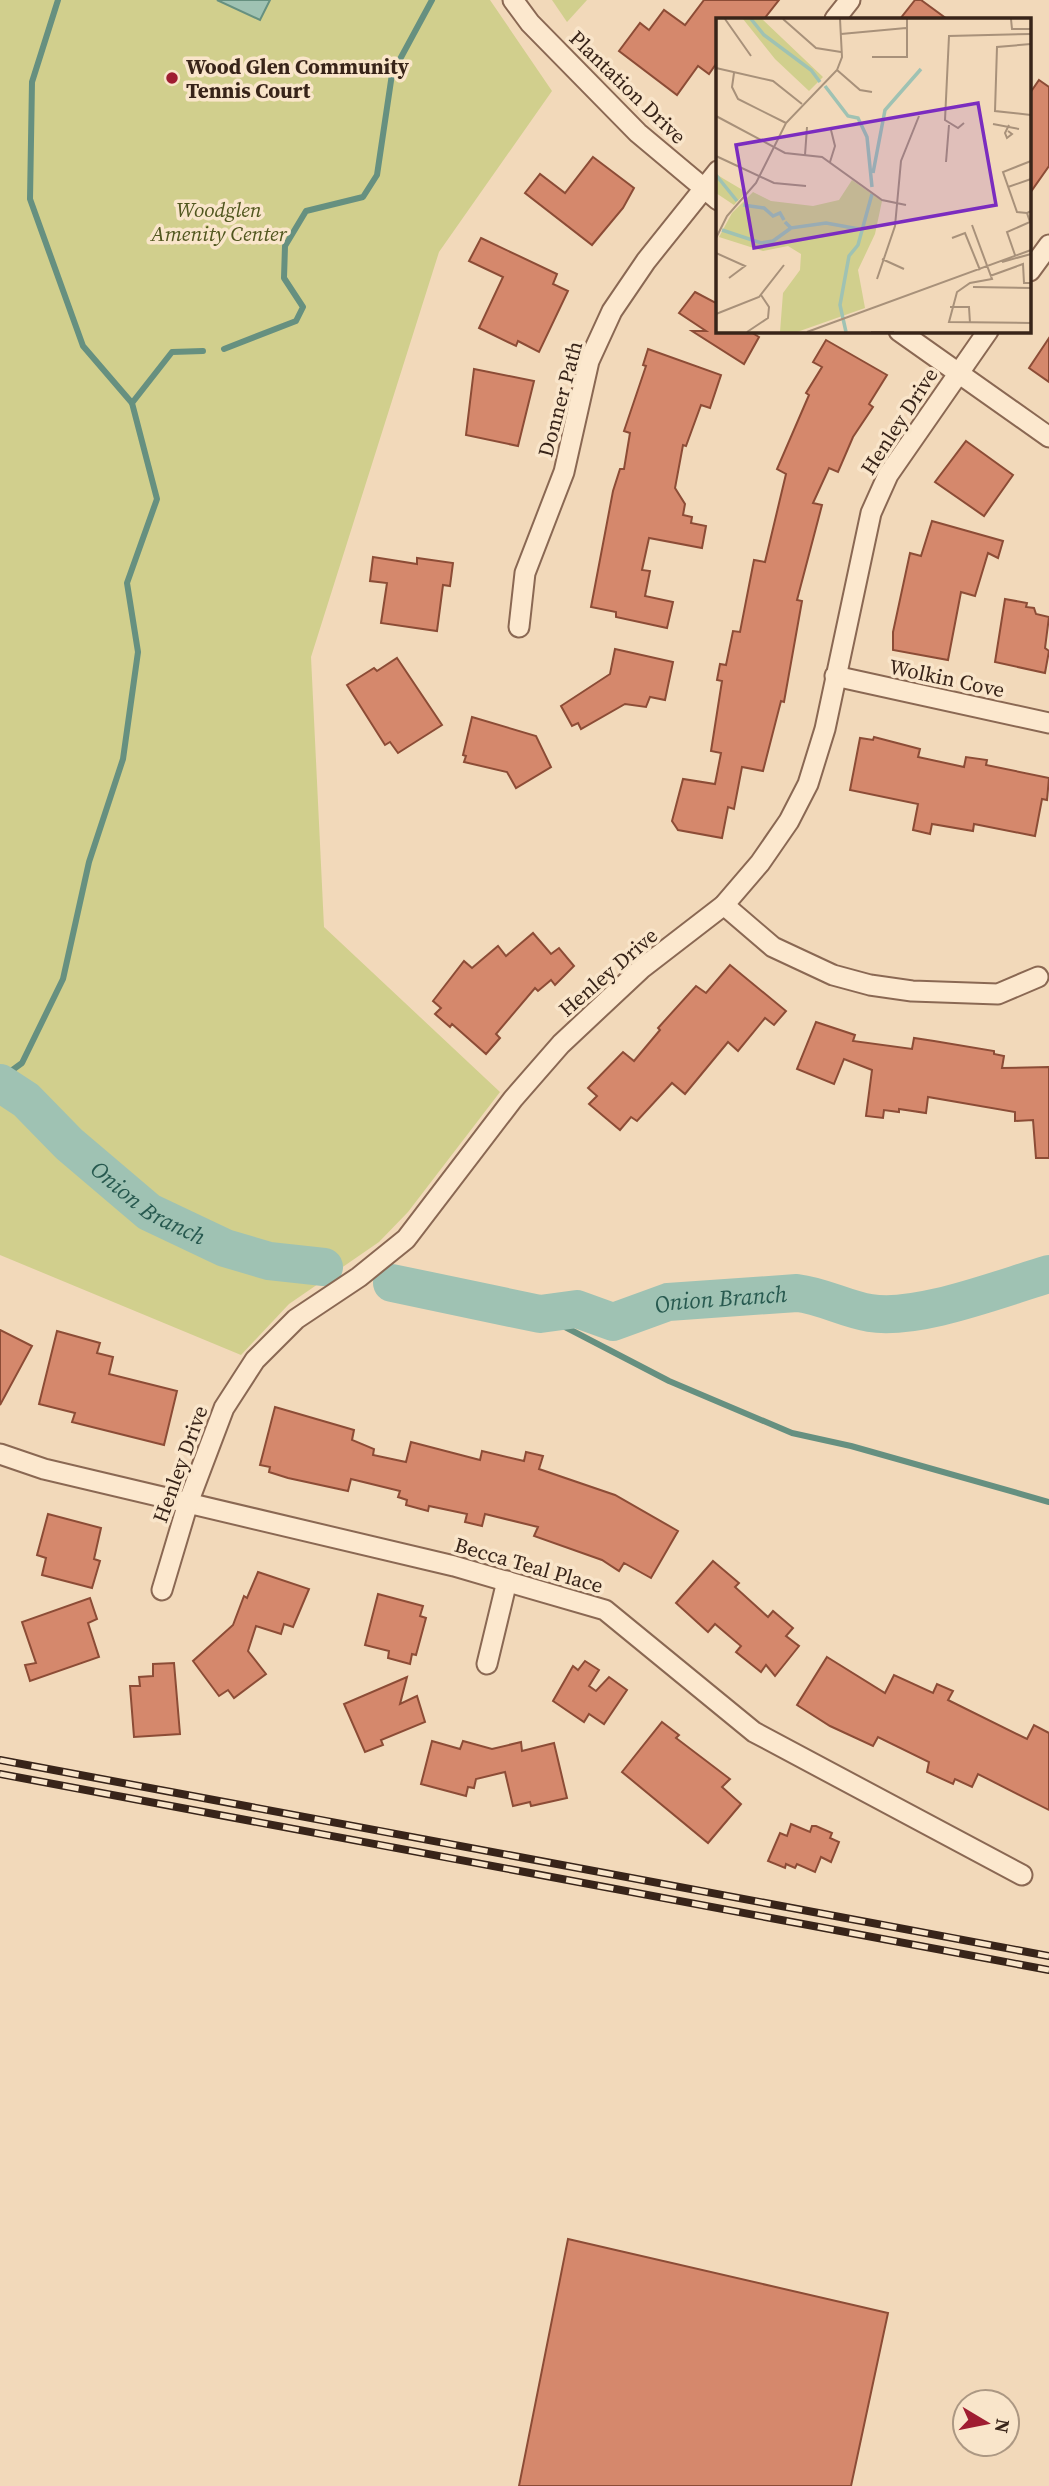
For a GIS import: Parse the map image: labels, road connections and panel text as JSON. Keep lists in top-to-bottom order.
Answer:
{
  "streets": {
    "street": [
      "Plantation Drive",
      "Donner Path",
      "Henley Drive",
      "Wolkin Cove",
      "Becca Teal Place"
    ]
  },
  "crossings": [
    ["Plantation Drive", "Donner Path"],
    ["Henley Drive", "Wolkin Cove"],
    ["Henley Drive", "Becca Teal Place"]
  ],
  "water": ["Onion Branch"],
  "parks": ["Woodglen Amenity Center"],
  "places": ["Wood Glen Community Tennis Court"],
  "north": "right"
}
